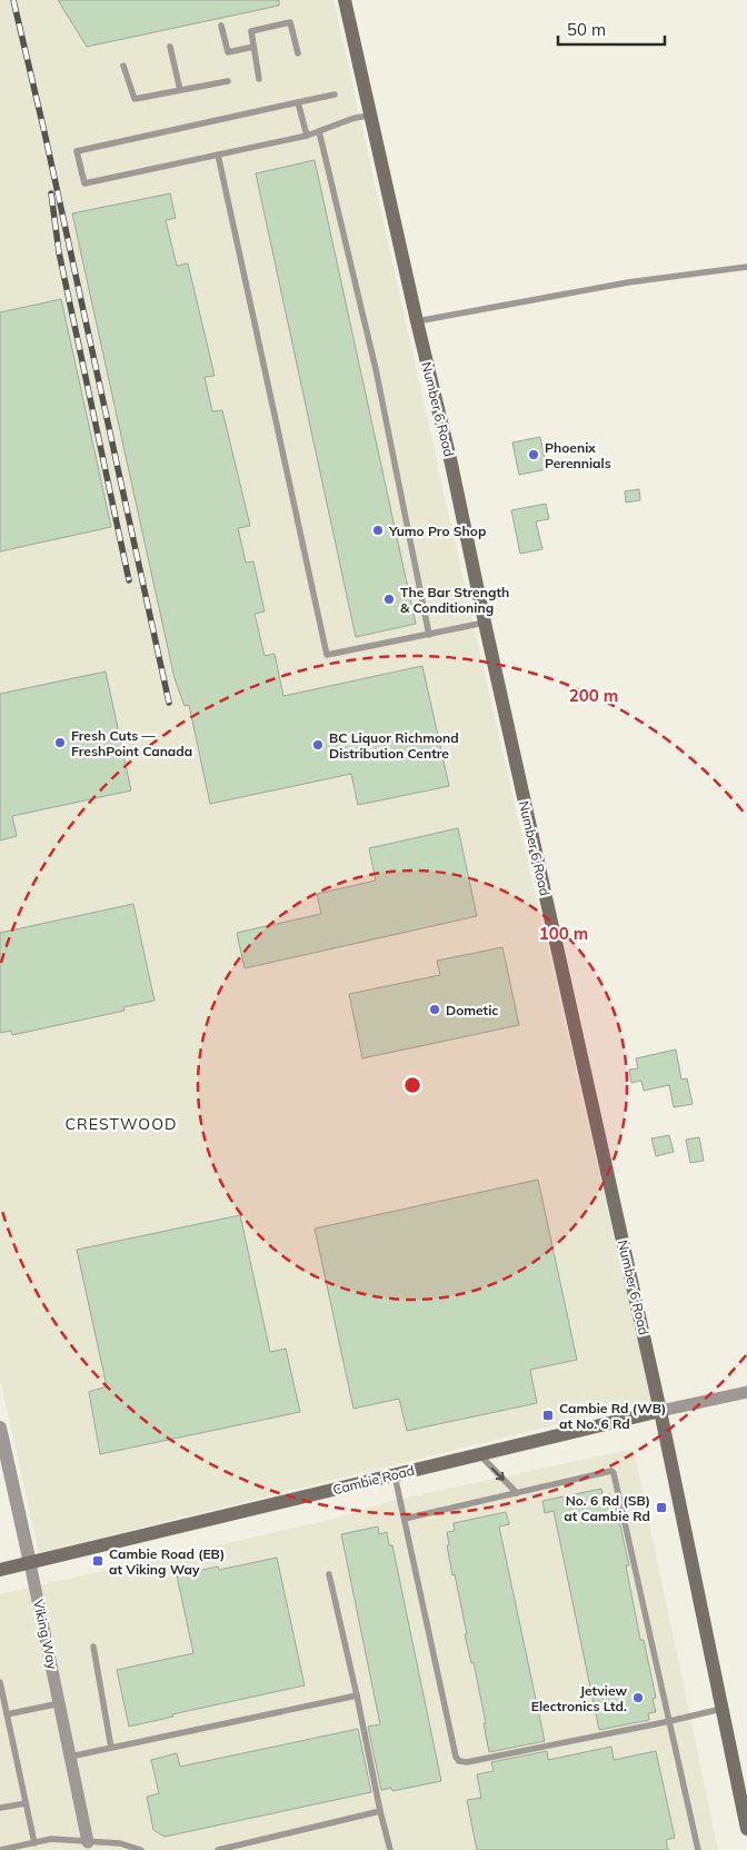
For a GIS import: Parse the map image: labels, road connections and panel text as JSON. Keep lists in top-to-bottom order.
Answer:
{
  "streets": {
    "main road": ["Number 6 Road", "Cambie Road"],
    "street": ["Viking Way"]
  },
  "crossings": [
    ["Number 6 Road", "Cambie Road"],
    ["Cambie Road", "Viking Way"]
  ],
  "districts": ["CRESTWOOD"],
  "places": {
    "other": [
      "Phoenix Perennials",
      "Yumo Pro Shop",
      "The Bar Strength & Conditioning",
      "Fresh Cuts — FreshPoint Canada",
      "BC Liquor Richmond Distribution Centre",
      "Dometic",
      "Jetview Electronics Ltd."
    ],
    "transit": ["Cambie Rd (WB) at No. 6 Rd", "No. 6 Rd (SB) at Cambie Rd", "Cambie Road (EB) at Viking Way"]
  },
  "scale_bar": "50 m",
  "rings": ["200 m", "100 m"]
}
